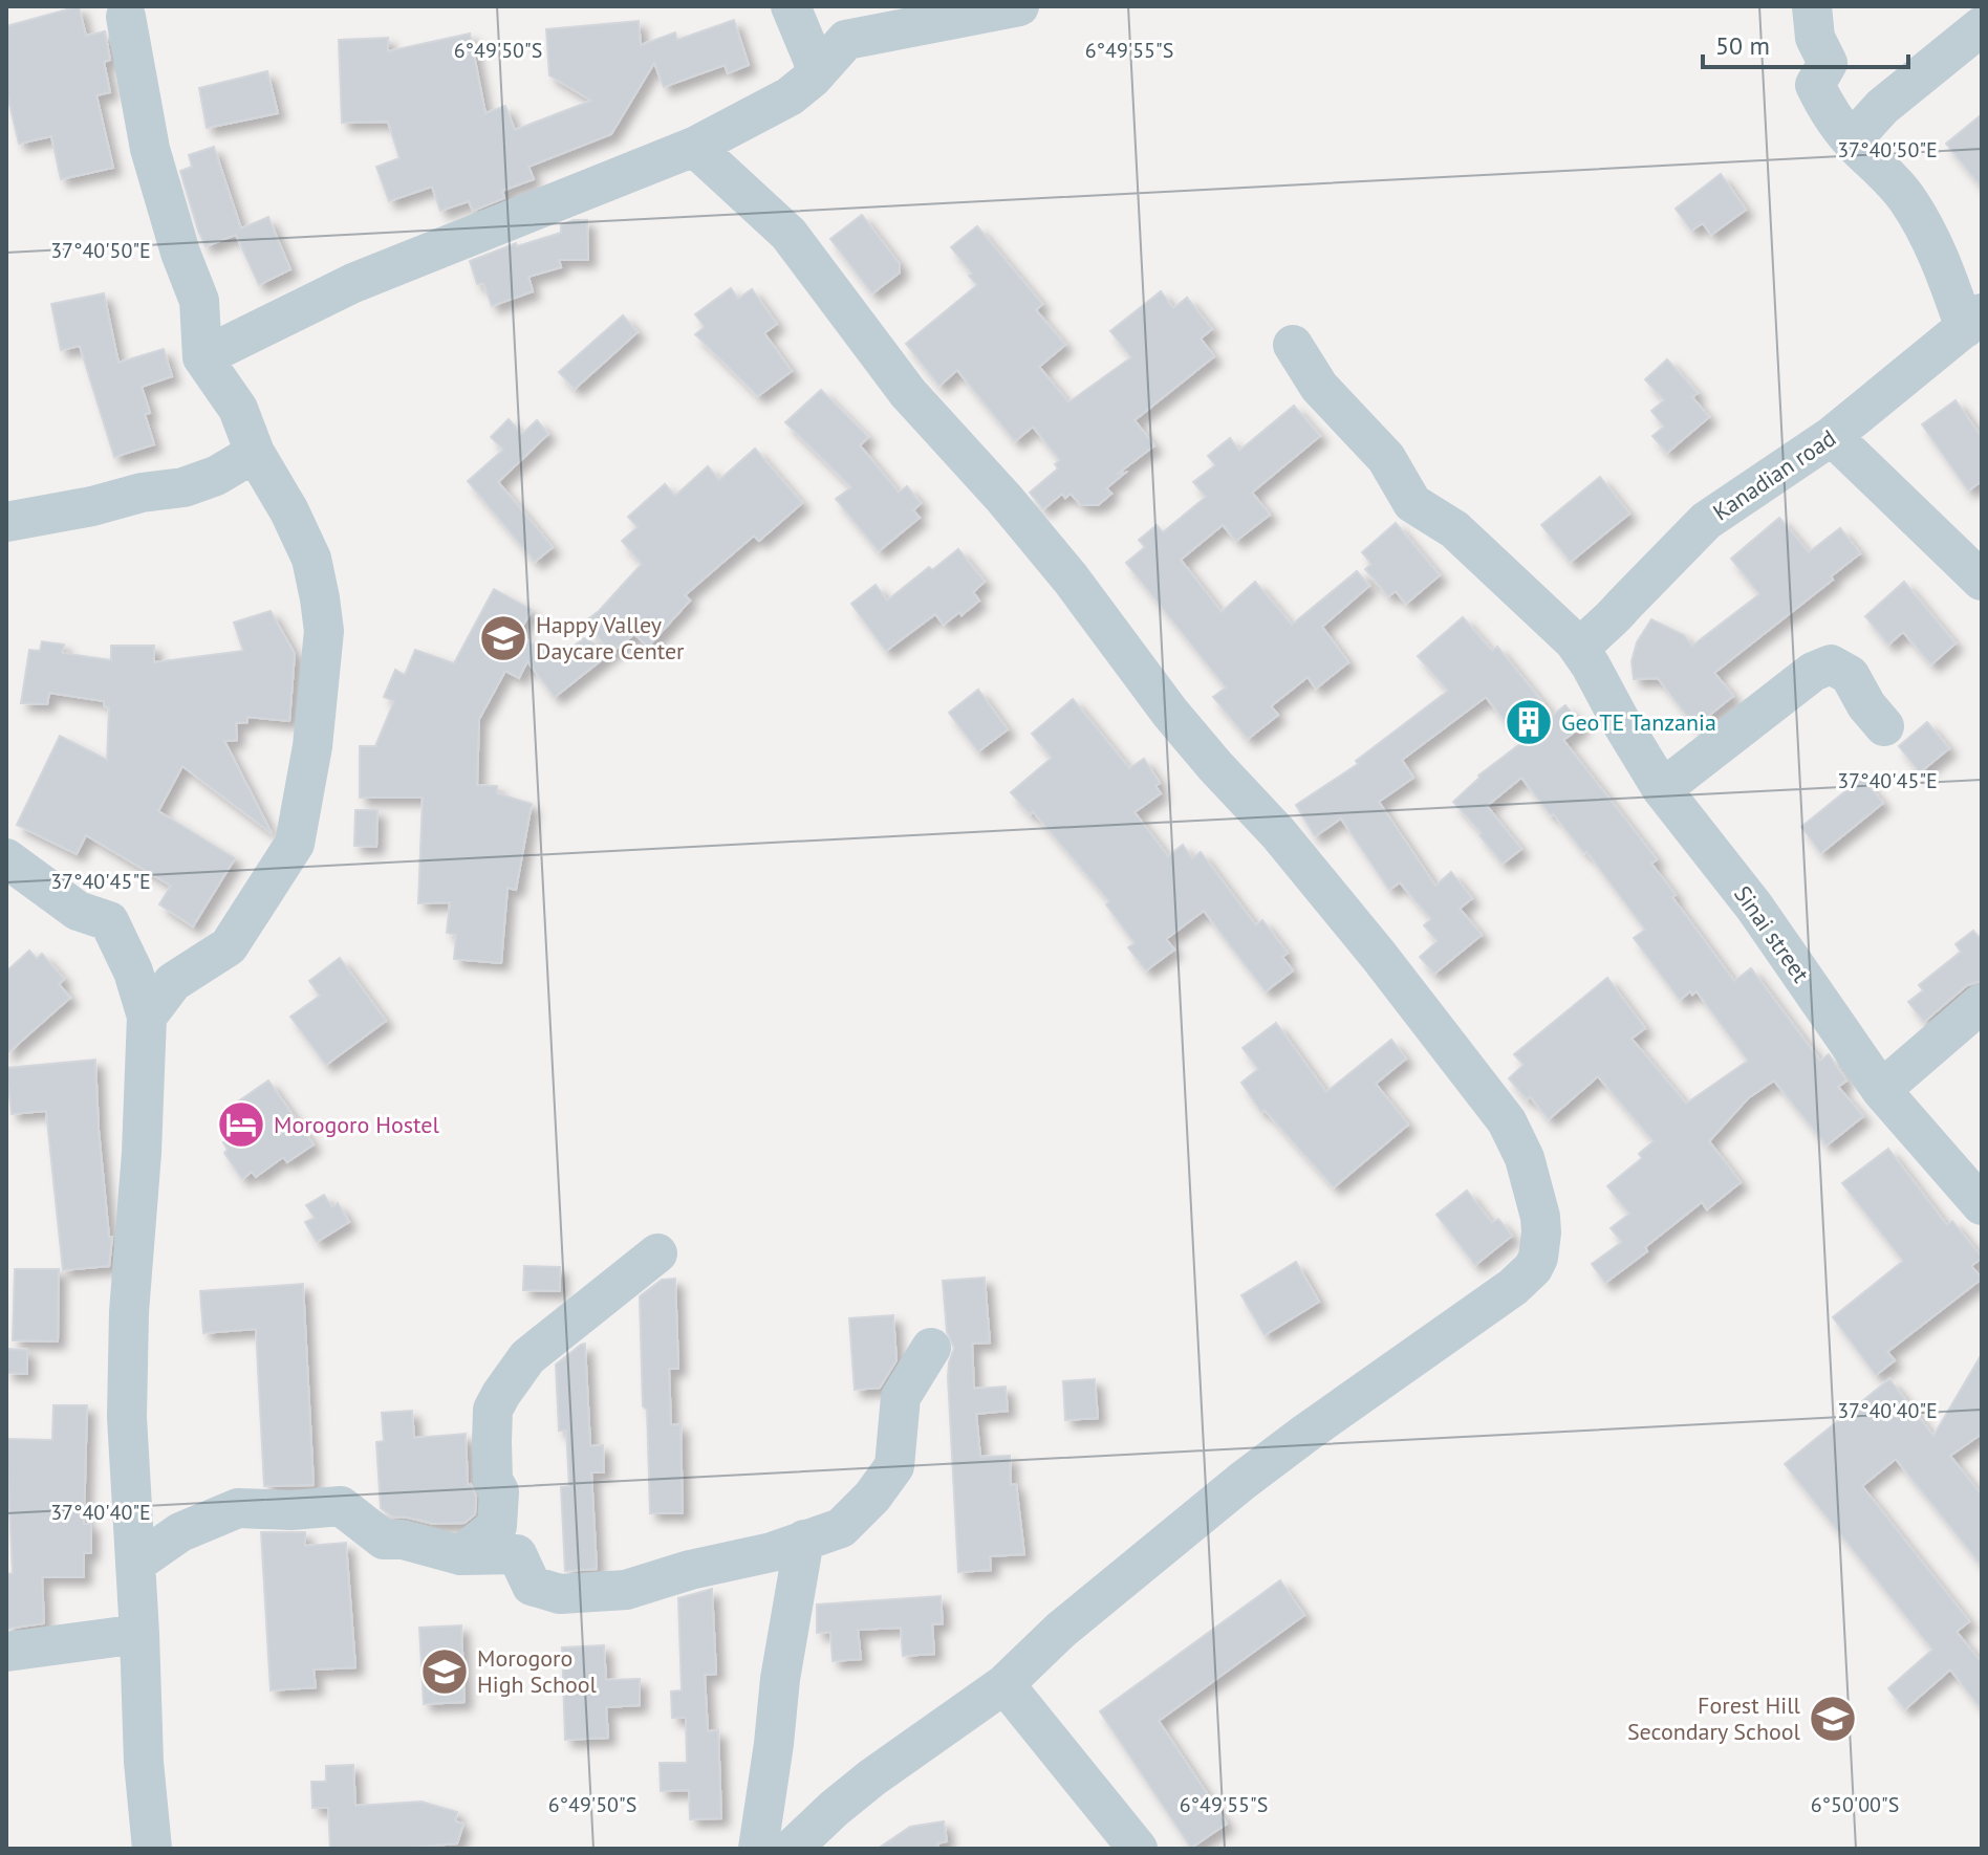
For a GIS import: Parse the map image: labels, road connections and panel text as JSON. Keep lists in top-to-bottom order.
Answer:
{
  "streets": {
    "street": ["Kanadian road", "Sinai street"]
  },
  "crossings": [
    ["Kanadian road", "Sinai street"]
  ],
  "places": {
    "school or university": ["Happy Valley Daycare Center", "Morogoro High School", "Forest Hill Secondary School"],
    "building": ["GeoTE Tanzania"],
    "hotel": ["Morogoro Hostel"]
  },
  "scale_bar": "50 m",
  "coordinates": [
    "6°49'50\"S",
    "6°49'55\"S",
    "37°40'50\"E",
    "37°40'45\"E",
    "37°40'40\"E",
    "6°50'00\"S"
  ]
}
